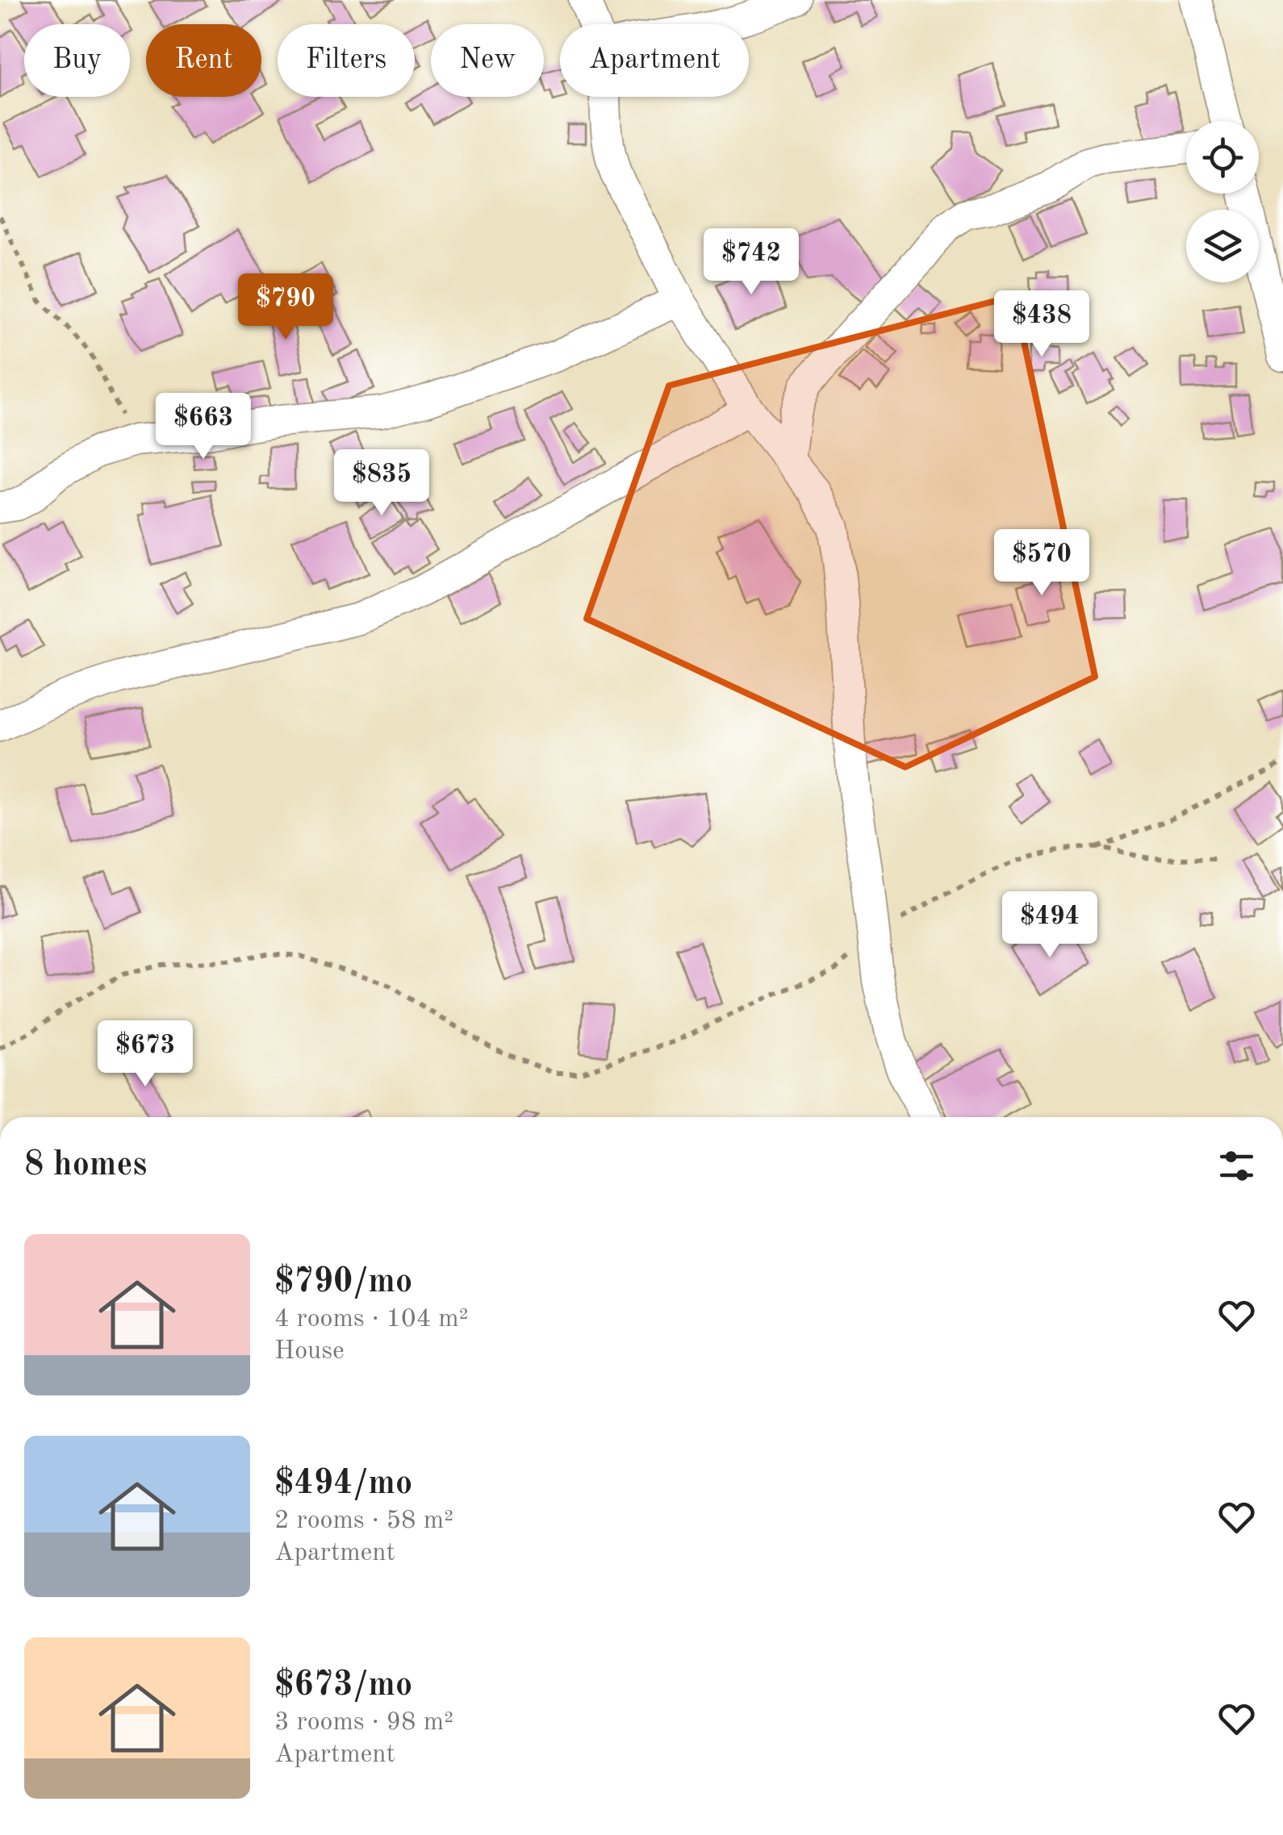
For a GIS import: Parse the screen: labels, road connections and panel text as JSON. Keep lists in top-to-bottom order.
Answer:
{
  "page": {
    "chip": [
      "Buy",
      "Rent",
      "Filters",
      "New",
      "Apartment"
    ],
    "price": [
      "$742",
      "$790",
      "$438",
      "$663",
      "$835",
      "$570",
      "$494",
      "$673"
    ],
    "heading": "8 homes",
    "list": [
      {
        "name": "$790/mo",
        "note": "4 rooms · 104 m² · House"
      },
      {
        "name": "$494/mo",
        "note": "2 rooms · 58 m² · Apartment"
      },
      {
        "name": "$673/mo",
        "note": "3 rooms · 98 m² · Apartment"
      }
    ]
  }
}
